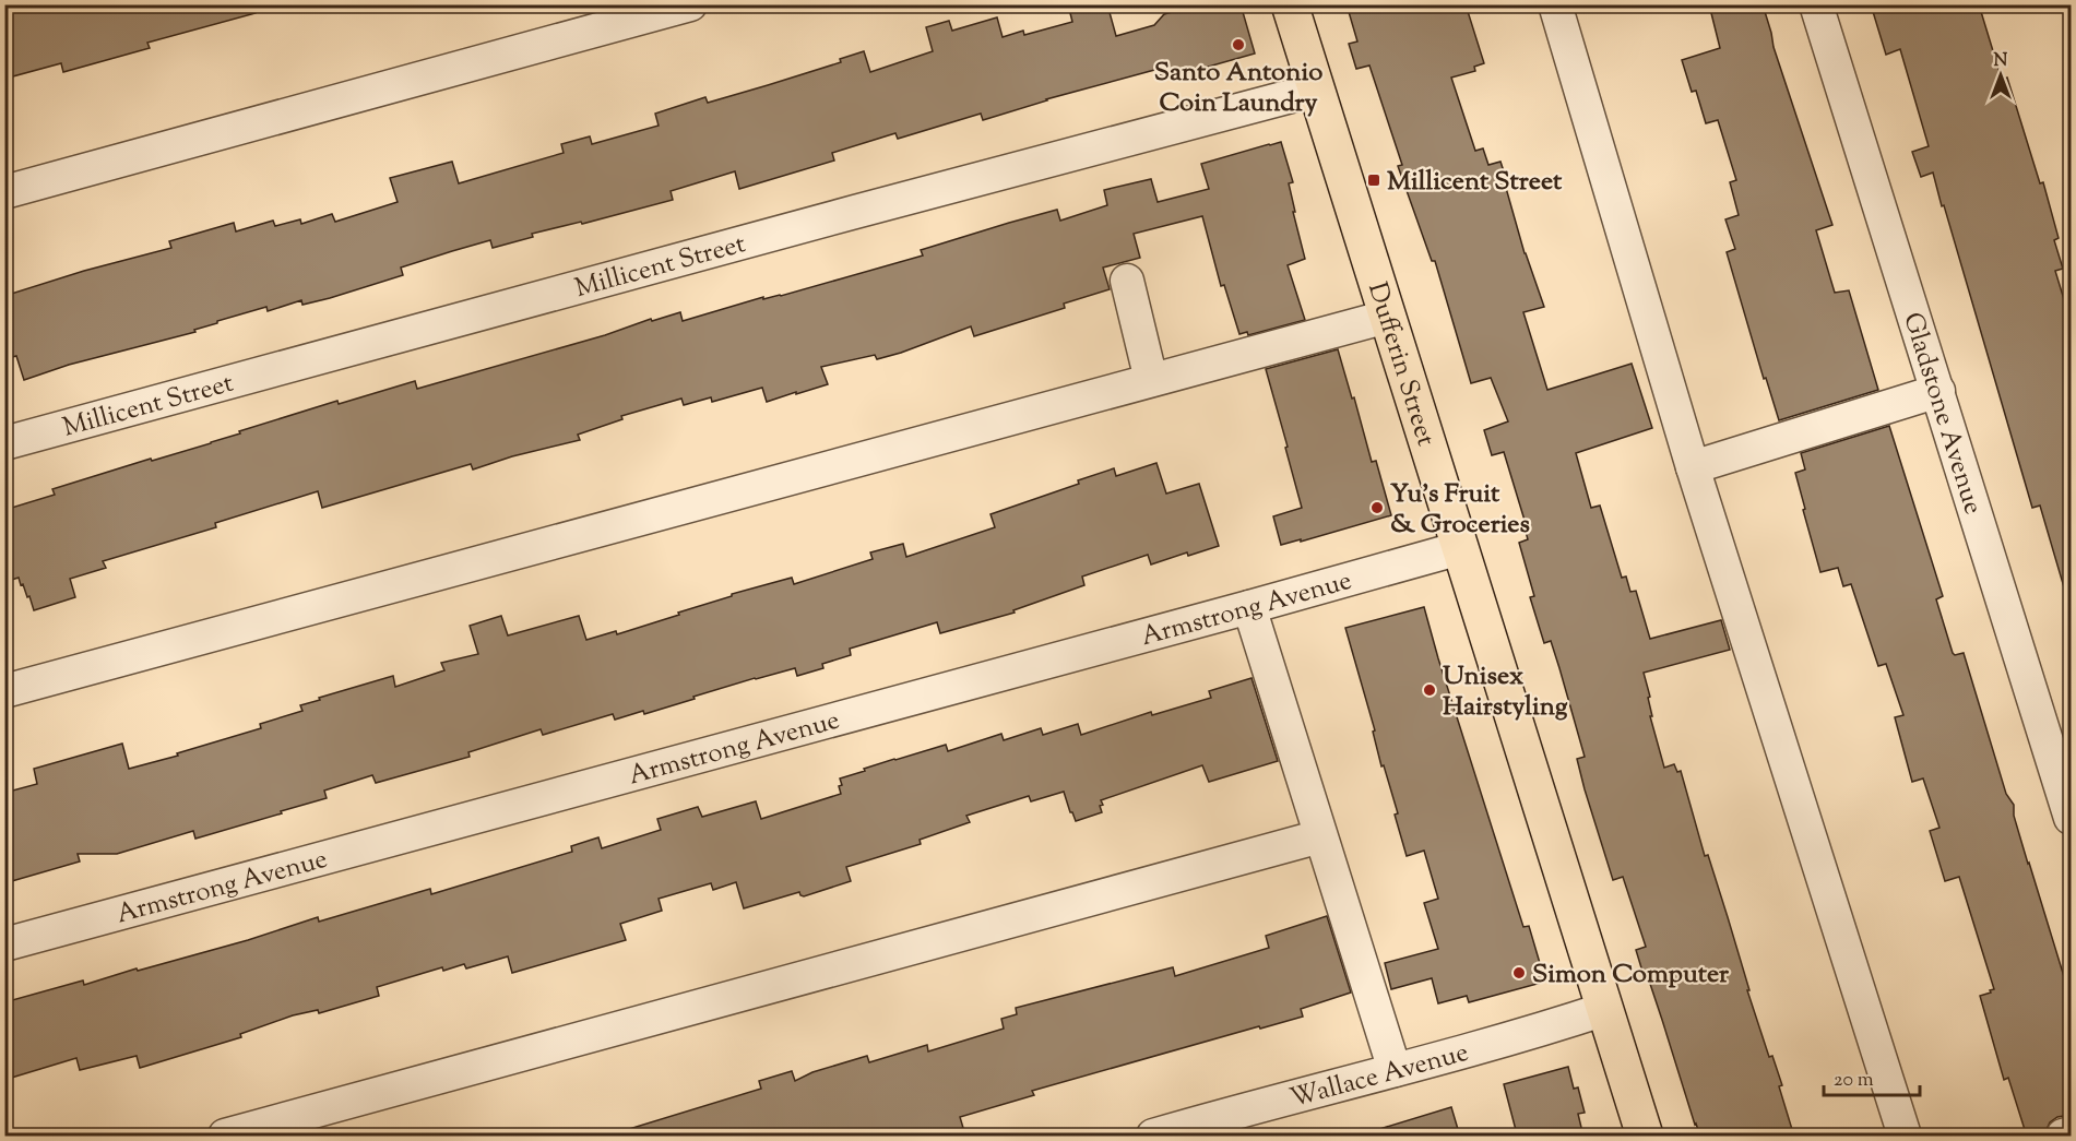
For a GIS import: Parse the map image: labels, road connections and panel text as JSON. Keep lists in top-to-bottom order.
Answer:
{
  "streets": {
    "main road": ["Dufferin Street"],
    "street": [
      "Millicent Street",
      "Gladstone Avenue",
      "Armstrong Avenue",
      "Wallace Avenue"
    ]
  },
  "crossings": [
    ["Millicent Street", "Dufferin Street"],
    ["Dufferin Street", "Armstrong Avenue"],
    ["Dufferin Street", "Wallace Avenue"]
  ],
  "places": {
    "other": [
      "Santo Antonio Coin Laundry",
      "Yu’s Fruit & Groceries",
      "Unisex Hairstyling",
      "Simon Computer"
    ],
    "transit": ["Millicent Street"]
  },
  "scale_bar": "20 m",
  "north": "top"
}
